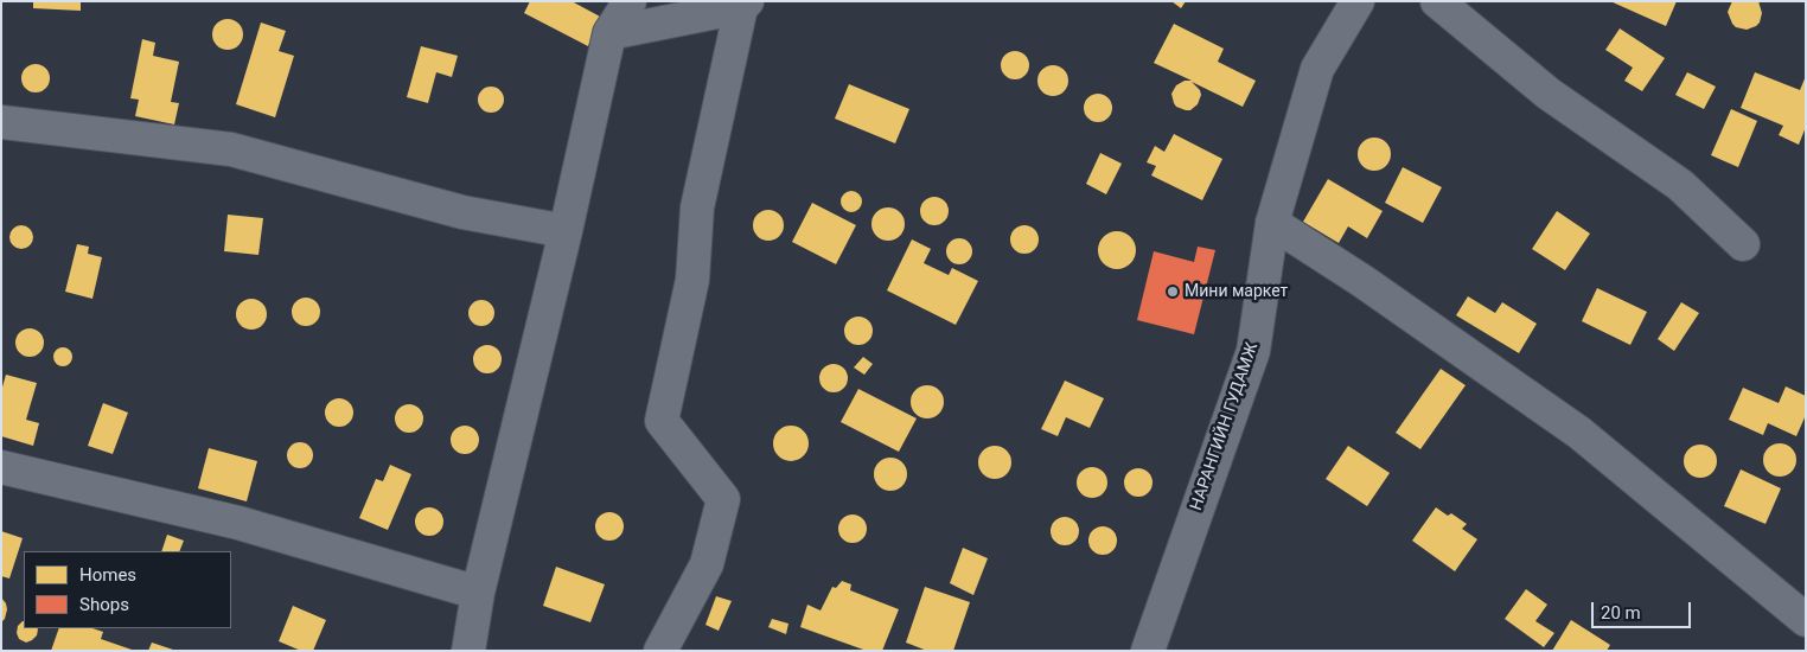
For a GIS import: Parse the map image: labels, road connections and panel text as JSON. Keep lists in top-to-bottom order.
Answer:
{
  "streets": {
    "main road": ["НАРАНГИЙН ГУДАМЖ"]
  },
  "places": ["Мини маркет"],
  "legend": ["Homes", "Shops"],
  "scale_bar": "20 m"
}
